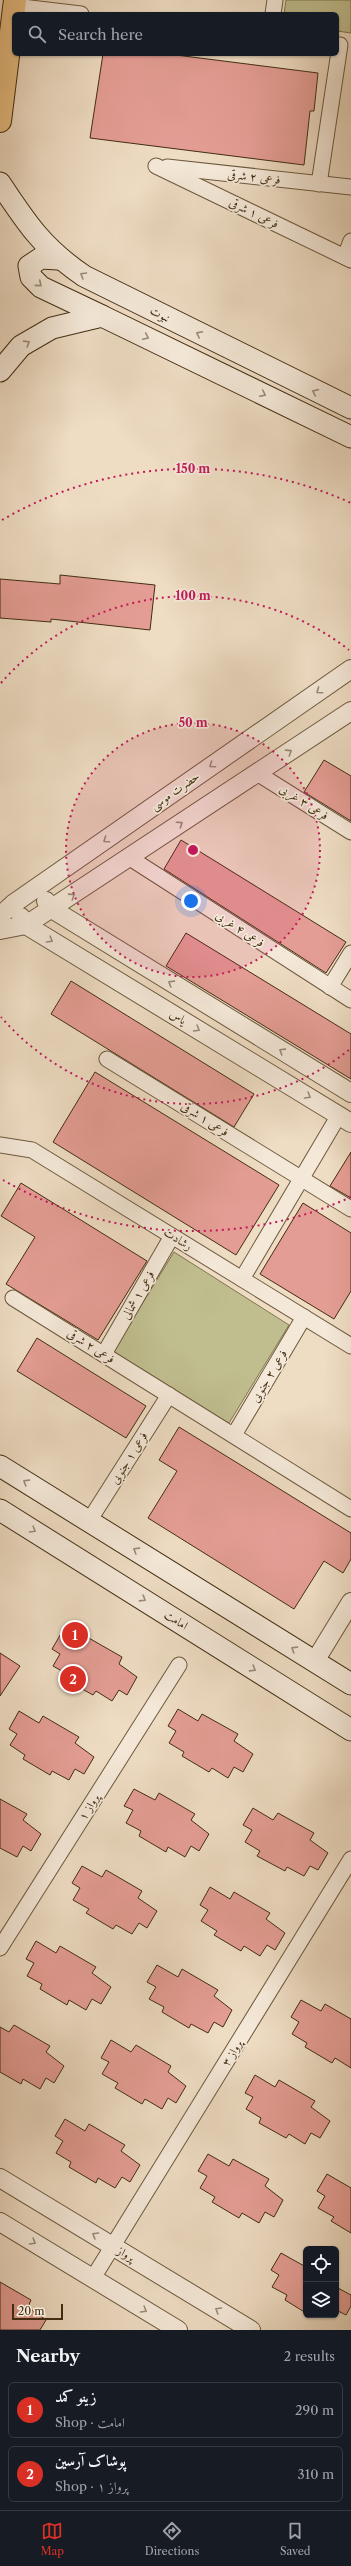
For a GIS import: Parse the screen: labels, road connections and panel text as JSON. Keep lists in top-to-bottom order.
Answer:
{
  "streets": {
    "main road": ["نبوت", "امامت"],
    "street": [
      "فرعی ۲ شرقی",
      "فرعی ۱ شرقی",
      "حضرت موسی",
      "فرعی ۳ غربی",
      "فرعی ۴ غربی",
      "یاس",
      "رشادت",
      "فرعی ۱ شمالی",
      "فرعی ۲ جنوبی",
      "فرعی ۱ جنوبی",
      "پرواز ۱",
      "پرواز ۳",
      "پرواز"
    ]
  },
  "crossings": [
    ["فرعی ۲ شرقی", "فرعی ۱ شرقی"],
    ["فرعی ۲ شرقی", "فرعی ۱ شمالی"],
    ["فرعی ۲ شرقی", "فرعی ۲ جنوبی"],
    ["فرعی ۲ شرقی", "فرعی ۱ جنوبی"],
    ["حضرت موسی", "یاس"],
    ["رشادت", "فرعی ۱ شمالی"],
    ["رشادت", "فرعی ۲ جنوبی"],
    ["پرواز ۳", "پرواز"]
  ],
  "scale_bar": "20 m",
  "page": {
    "search": "Search here",
    "pins": ["1", "2"],
    "scale": "20 m",
    "heading": ["Nearby", "2 results"],
    "list": [
      {
        "mark": "1",
        "name": "زینو کمد",
        "note": "Shop · امامت",
        "value": "290 m"
      },
      {
        "mark": "2",
        "name": "پوشاک آرسین",
        "note": "Shop · پرواز ۱",
        "value": "310 m"
      }
    ],
    "nav": ["Map", "Directions", "Saved"]
  },
  "rings": ["150 m", "100 m", "50 m"]
}
